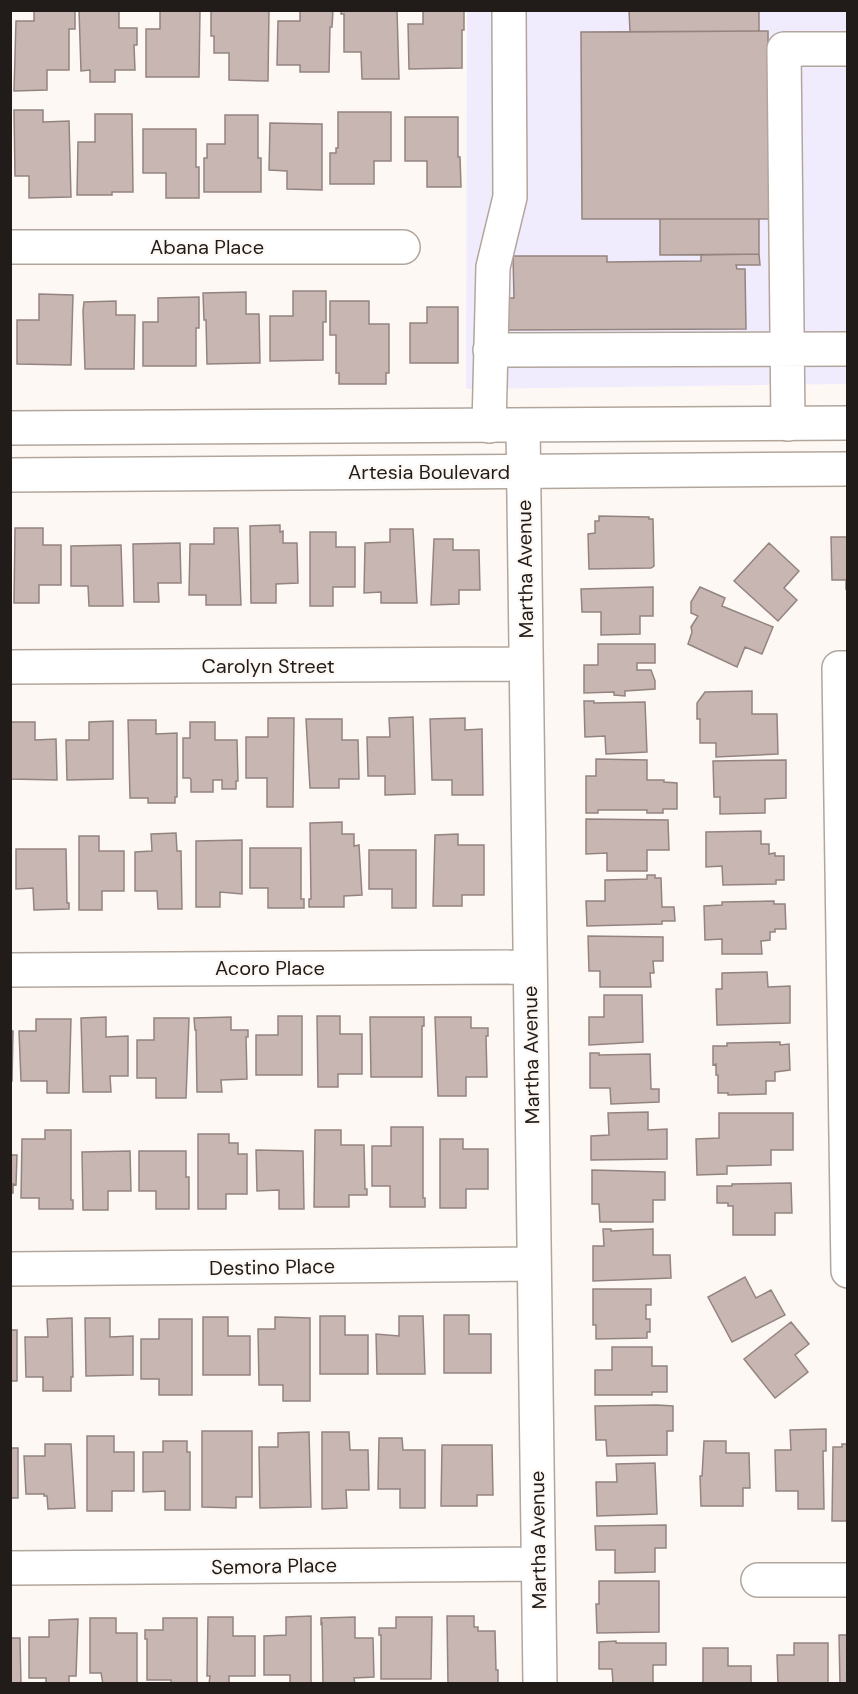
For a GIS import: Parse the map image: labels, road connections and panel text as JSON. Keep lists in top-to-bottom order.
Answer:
{
  "streets": {
    "street": [
      "Abana Place",
      "Artesia Boulevard",
      "Martha Avenue",
      "Carolyn Street",
      "Acoro Place",
      "Destino Place",
      "Semora Place"
    ]
  },
  "crossings": [
    ["Artesia Boulevard", "Martha Avenue"],
    ["Martha Avenue", "Carolyn Street"],
    ["Martha Avenue", "Acoro Place"],
    ["Martha Avenue", "Destino Place"],
    ["Martha Avenue", "Semora Place"]
  ]
}
